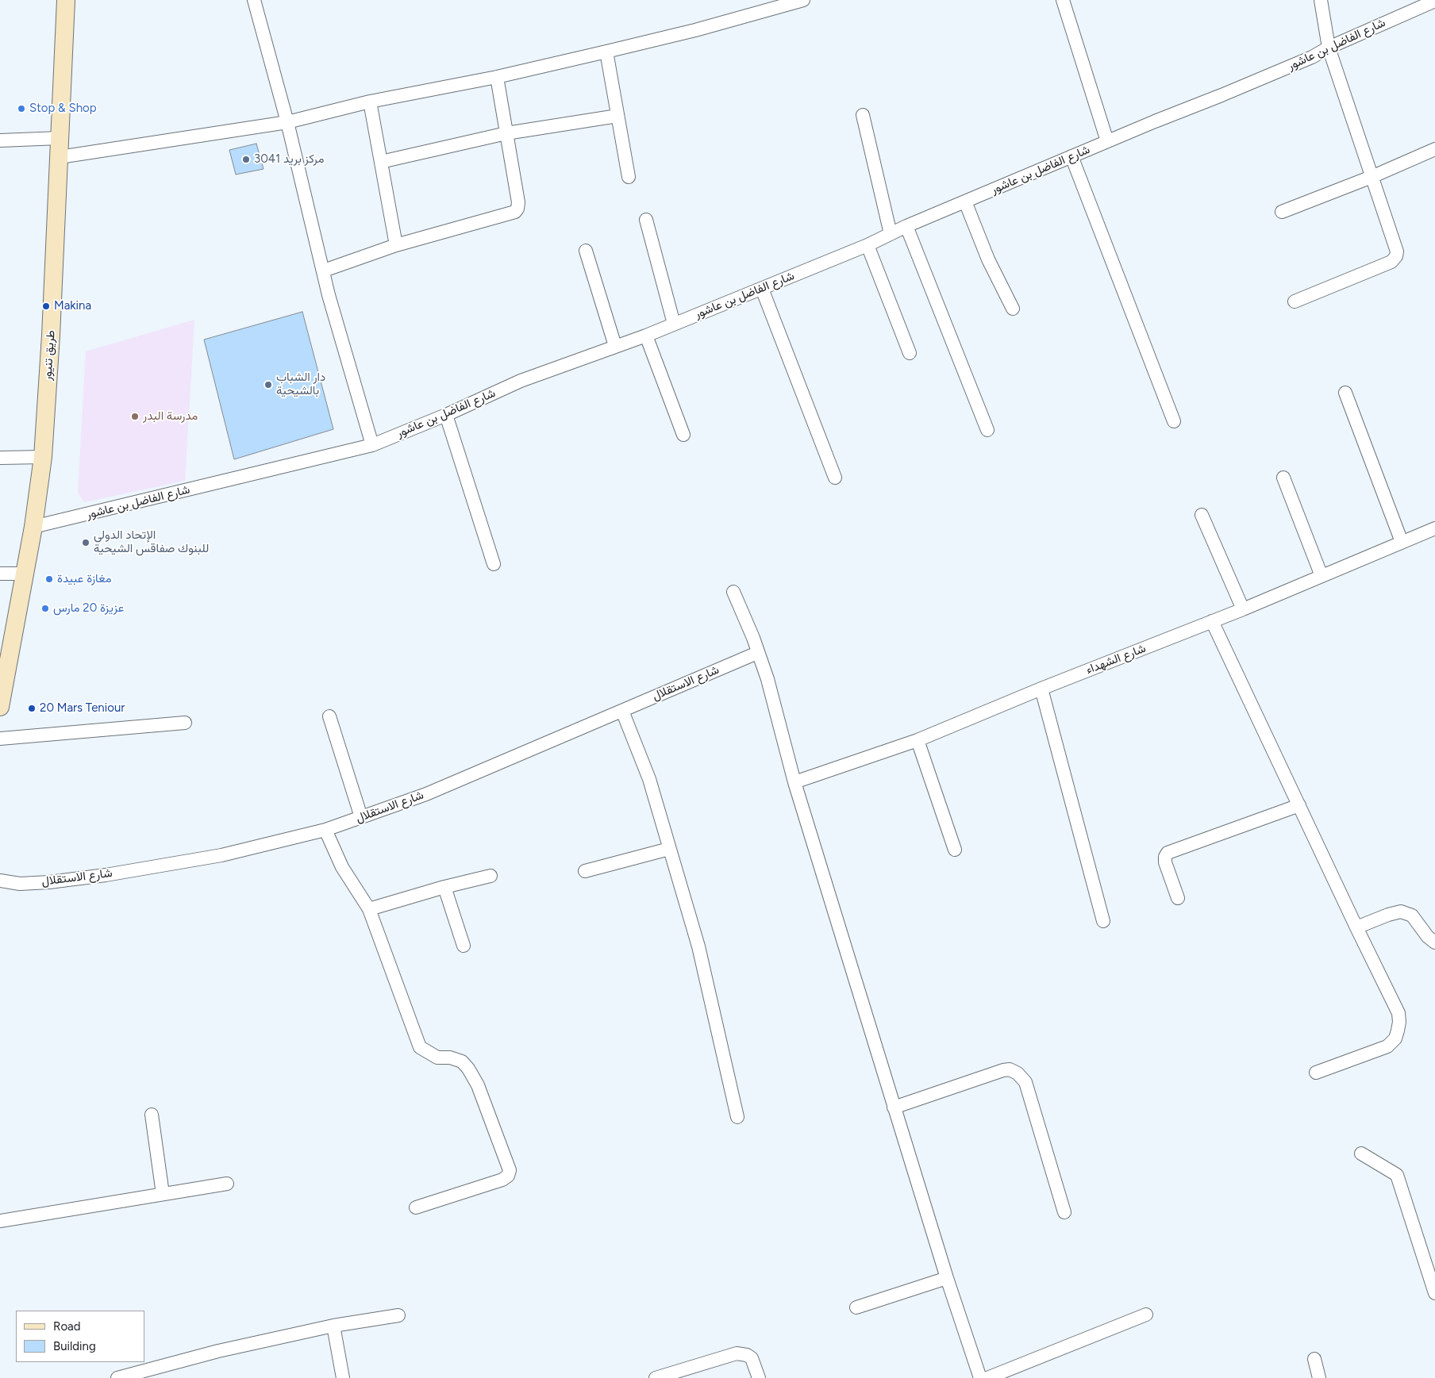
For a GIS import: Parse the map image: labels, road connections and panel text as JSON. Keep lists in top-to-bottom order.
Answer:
{
  "streets": {
    "main road": ["طريق تنيور"],
    "street": ["شارع الفاضل بن عاشور", "شارع الشهداء", "شارع الاستقلال"]
  },
  "crossings": [
    ["شارع الفاضل بن عاشور", "طريق تنيور"]
  ],
  "places": [
    "Stop & Shop",
    "مركز بريد 3041",
    "Makina",
    "دار الشباب بالشيحية",
    "مدرسة البدر",
    "الإتحاد الدولي للبنوك صفاقس الشيحية",
    "مغازة عبيدة",
    "عزيزة 20 مارس",
    "20 Mars Teniour"
  ],
  "legend": ["Road", "Building"]
}
